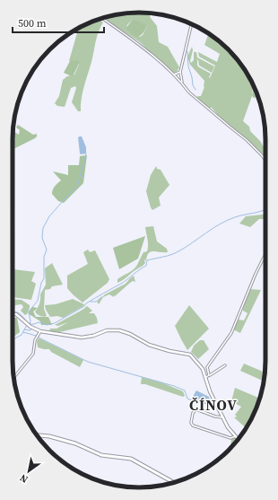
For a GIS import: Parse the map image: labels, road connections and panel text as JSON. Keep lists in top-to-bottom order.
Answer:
{
  "districts": ["ČÍNOV"],
  "scale_bar": "500 m",
  "north": "bottom left"
}
